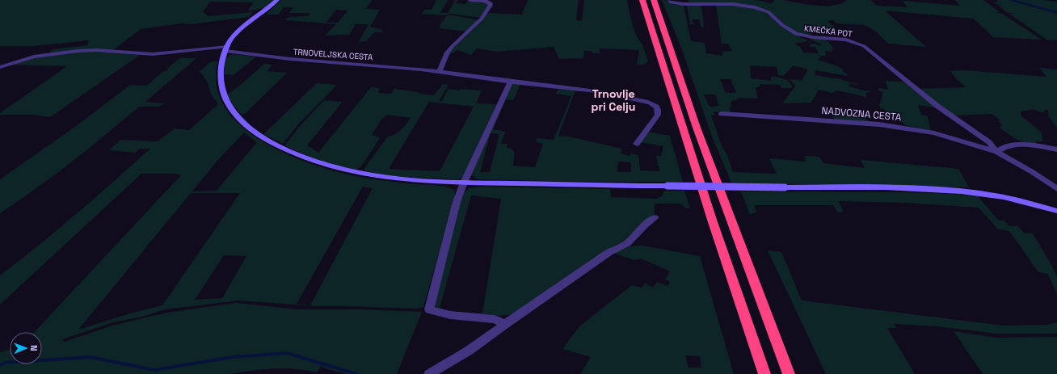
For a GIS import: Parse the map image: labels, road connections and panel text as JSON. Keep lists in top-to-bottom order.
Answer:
{
  "streets": {
    "street": ["KMEČKA POT", "TRNOVELJSKA CESTA", "NADVOZNA CESTA"]
  },
  "crossings": [
    ["KMEČKA POT", "NADVOZNA CESTA"]
  ],
  "districts": ["Trnovlje pri Celju"],
  "north": "right"
}
